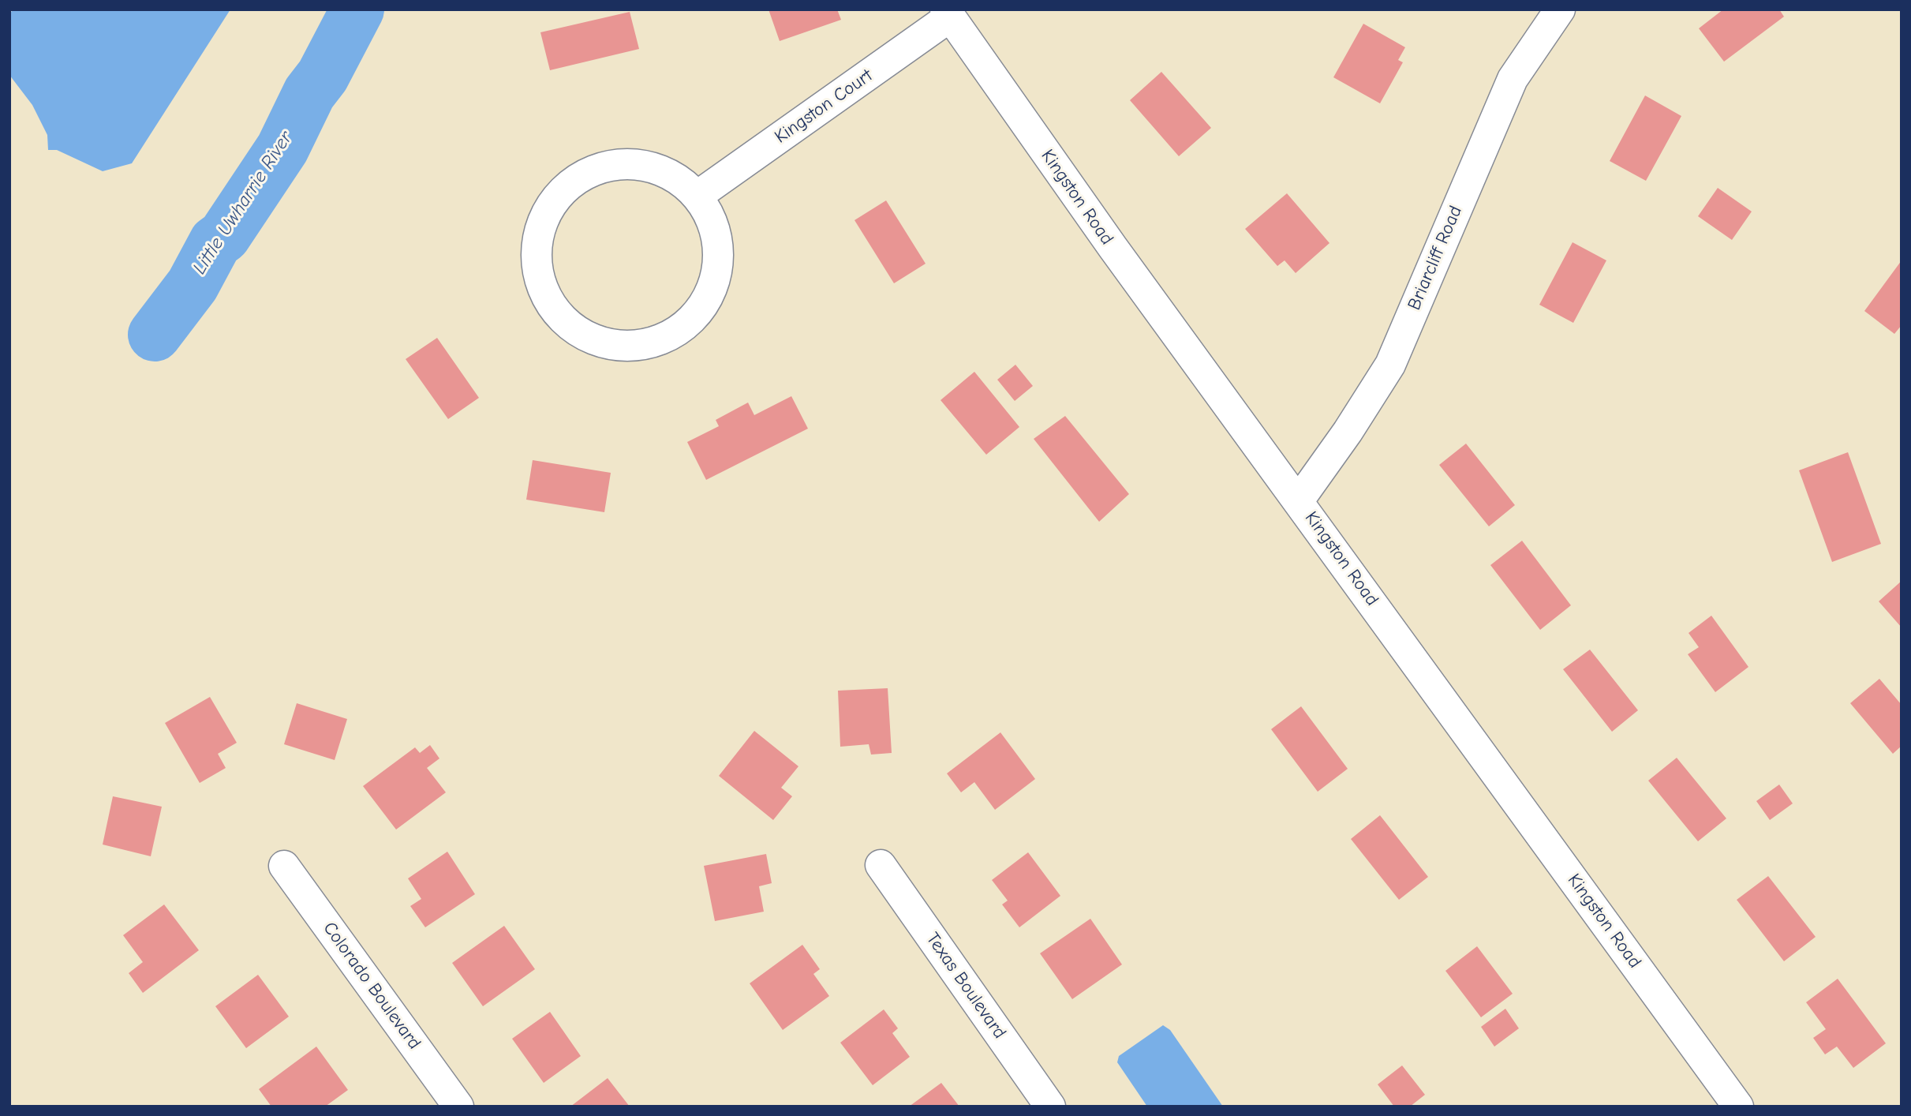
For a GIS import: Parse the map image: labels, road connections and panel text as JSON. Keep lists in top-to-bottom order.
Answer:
{
  "streets": {
    "street": [
      "Kingston Court",
      "Kingston Road",
      "Briarcliff Road",
      "Colorado Boulevard",
      "Texas Boulevard"
    ]
  },
  "crossings": [
    ["Kingston Court", "Kingston Road"],
    ["Kingston Road", "Briarcliff Road"]
  ],
  "water": ["Little Uwharrie River"]
}
